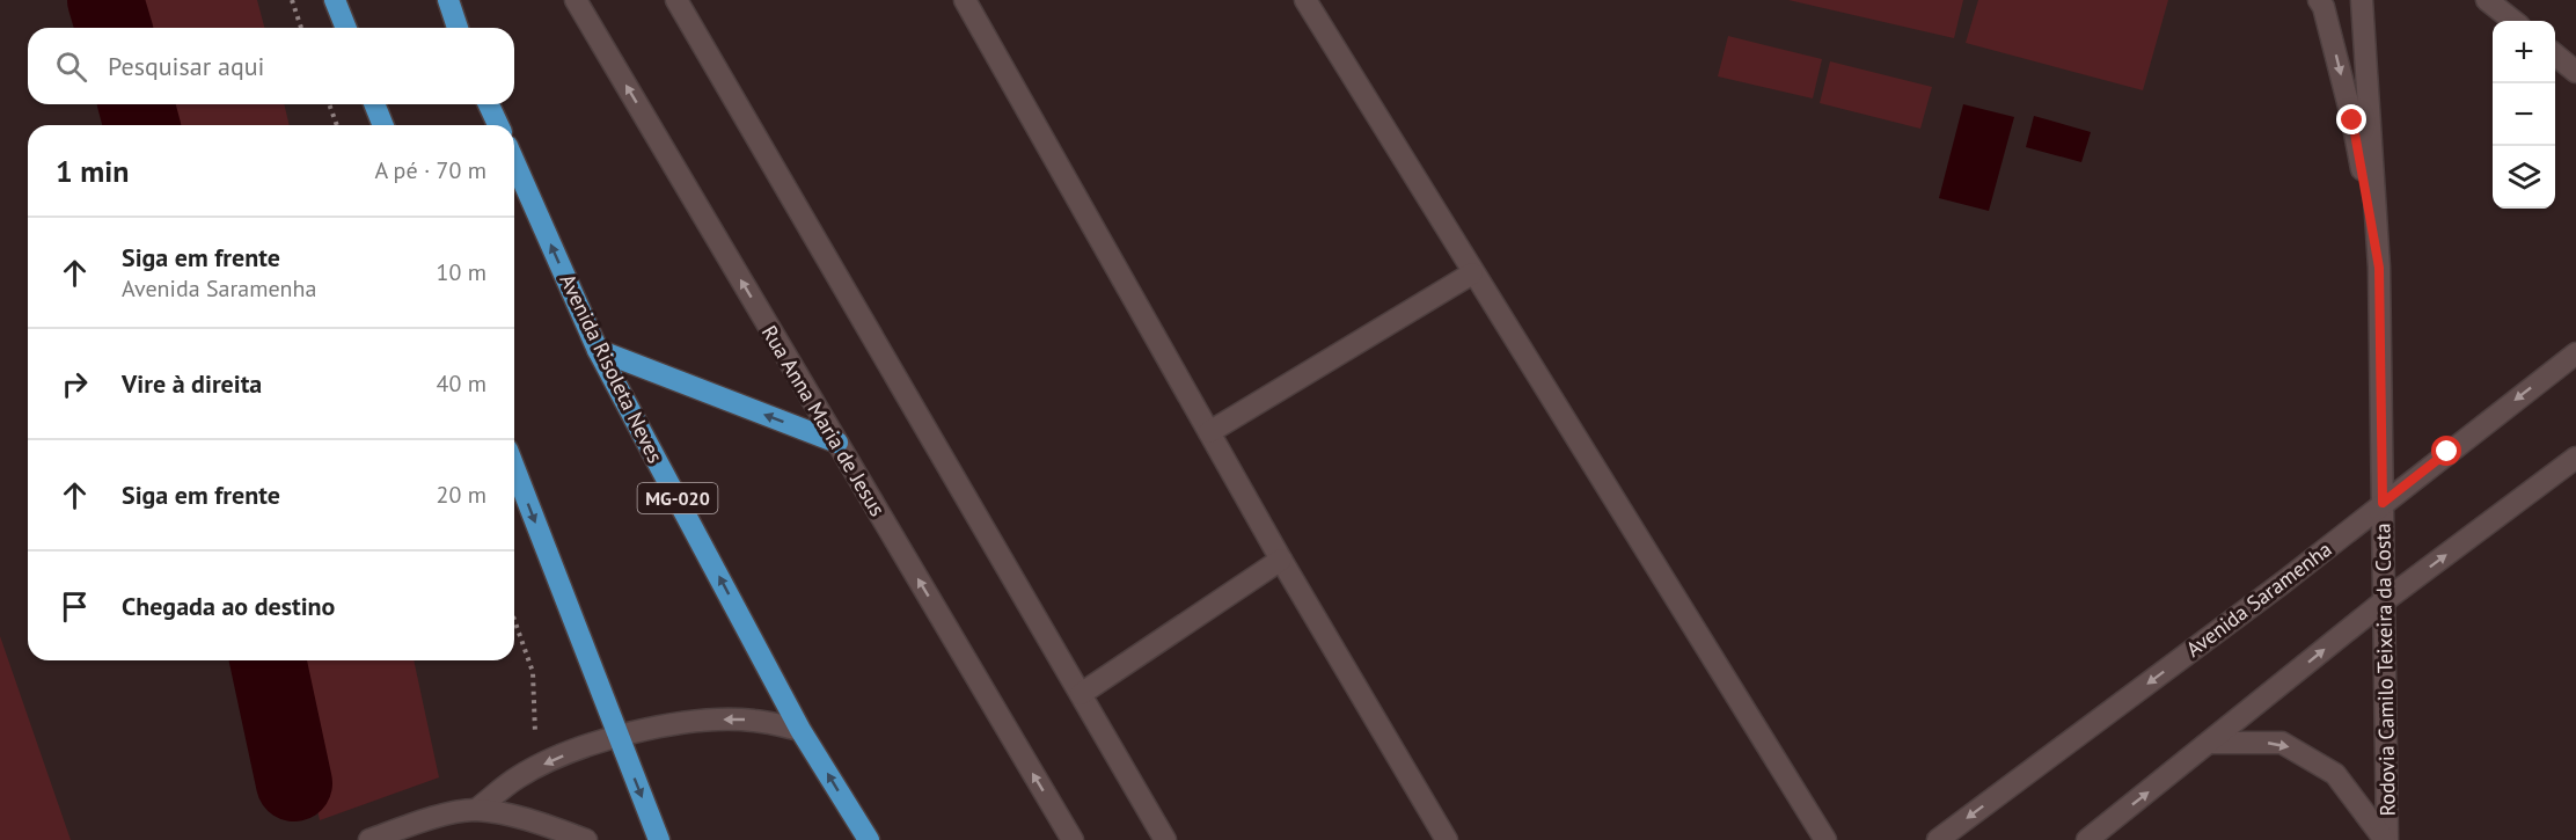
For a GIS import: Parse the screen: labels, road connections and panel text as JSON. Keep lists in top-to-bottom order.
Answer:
{
  "streets": {
    "highway": ["Avenida Risoleta Neves", "MG-020"],
    "street": ["Rua Anna Maria de Jesus", "Avenida Saramenha", "Rodovia Camilo Teixeira da Costa"]
  },
  "crossings": [
    ["Avenida Saramenha", "Rodovia Camilo Teixeira da Costa"]
  ],
  "page": {
    "map_buttons": ["+", "−"],
    "search": "Pesquisar aqui",
    "heading": ["1 min", "A pé · 70 m"],
    "list": [
      ["Siga em frente", "Avenida Saramenha", "10 m"],
      ["Vire à direita", "40 m"],
      ["Siga em frente", "20 m"],
      "Chegada ao destino"
    ]
  }
}
